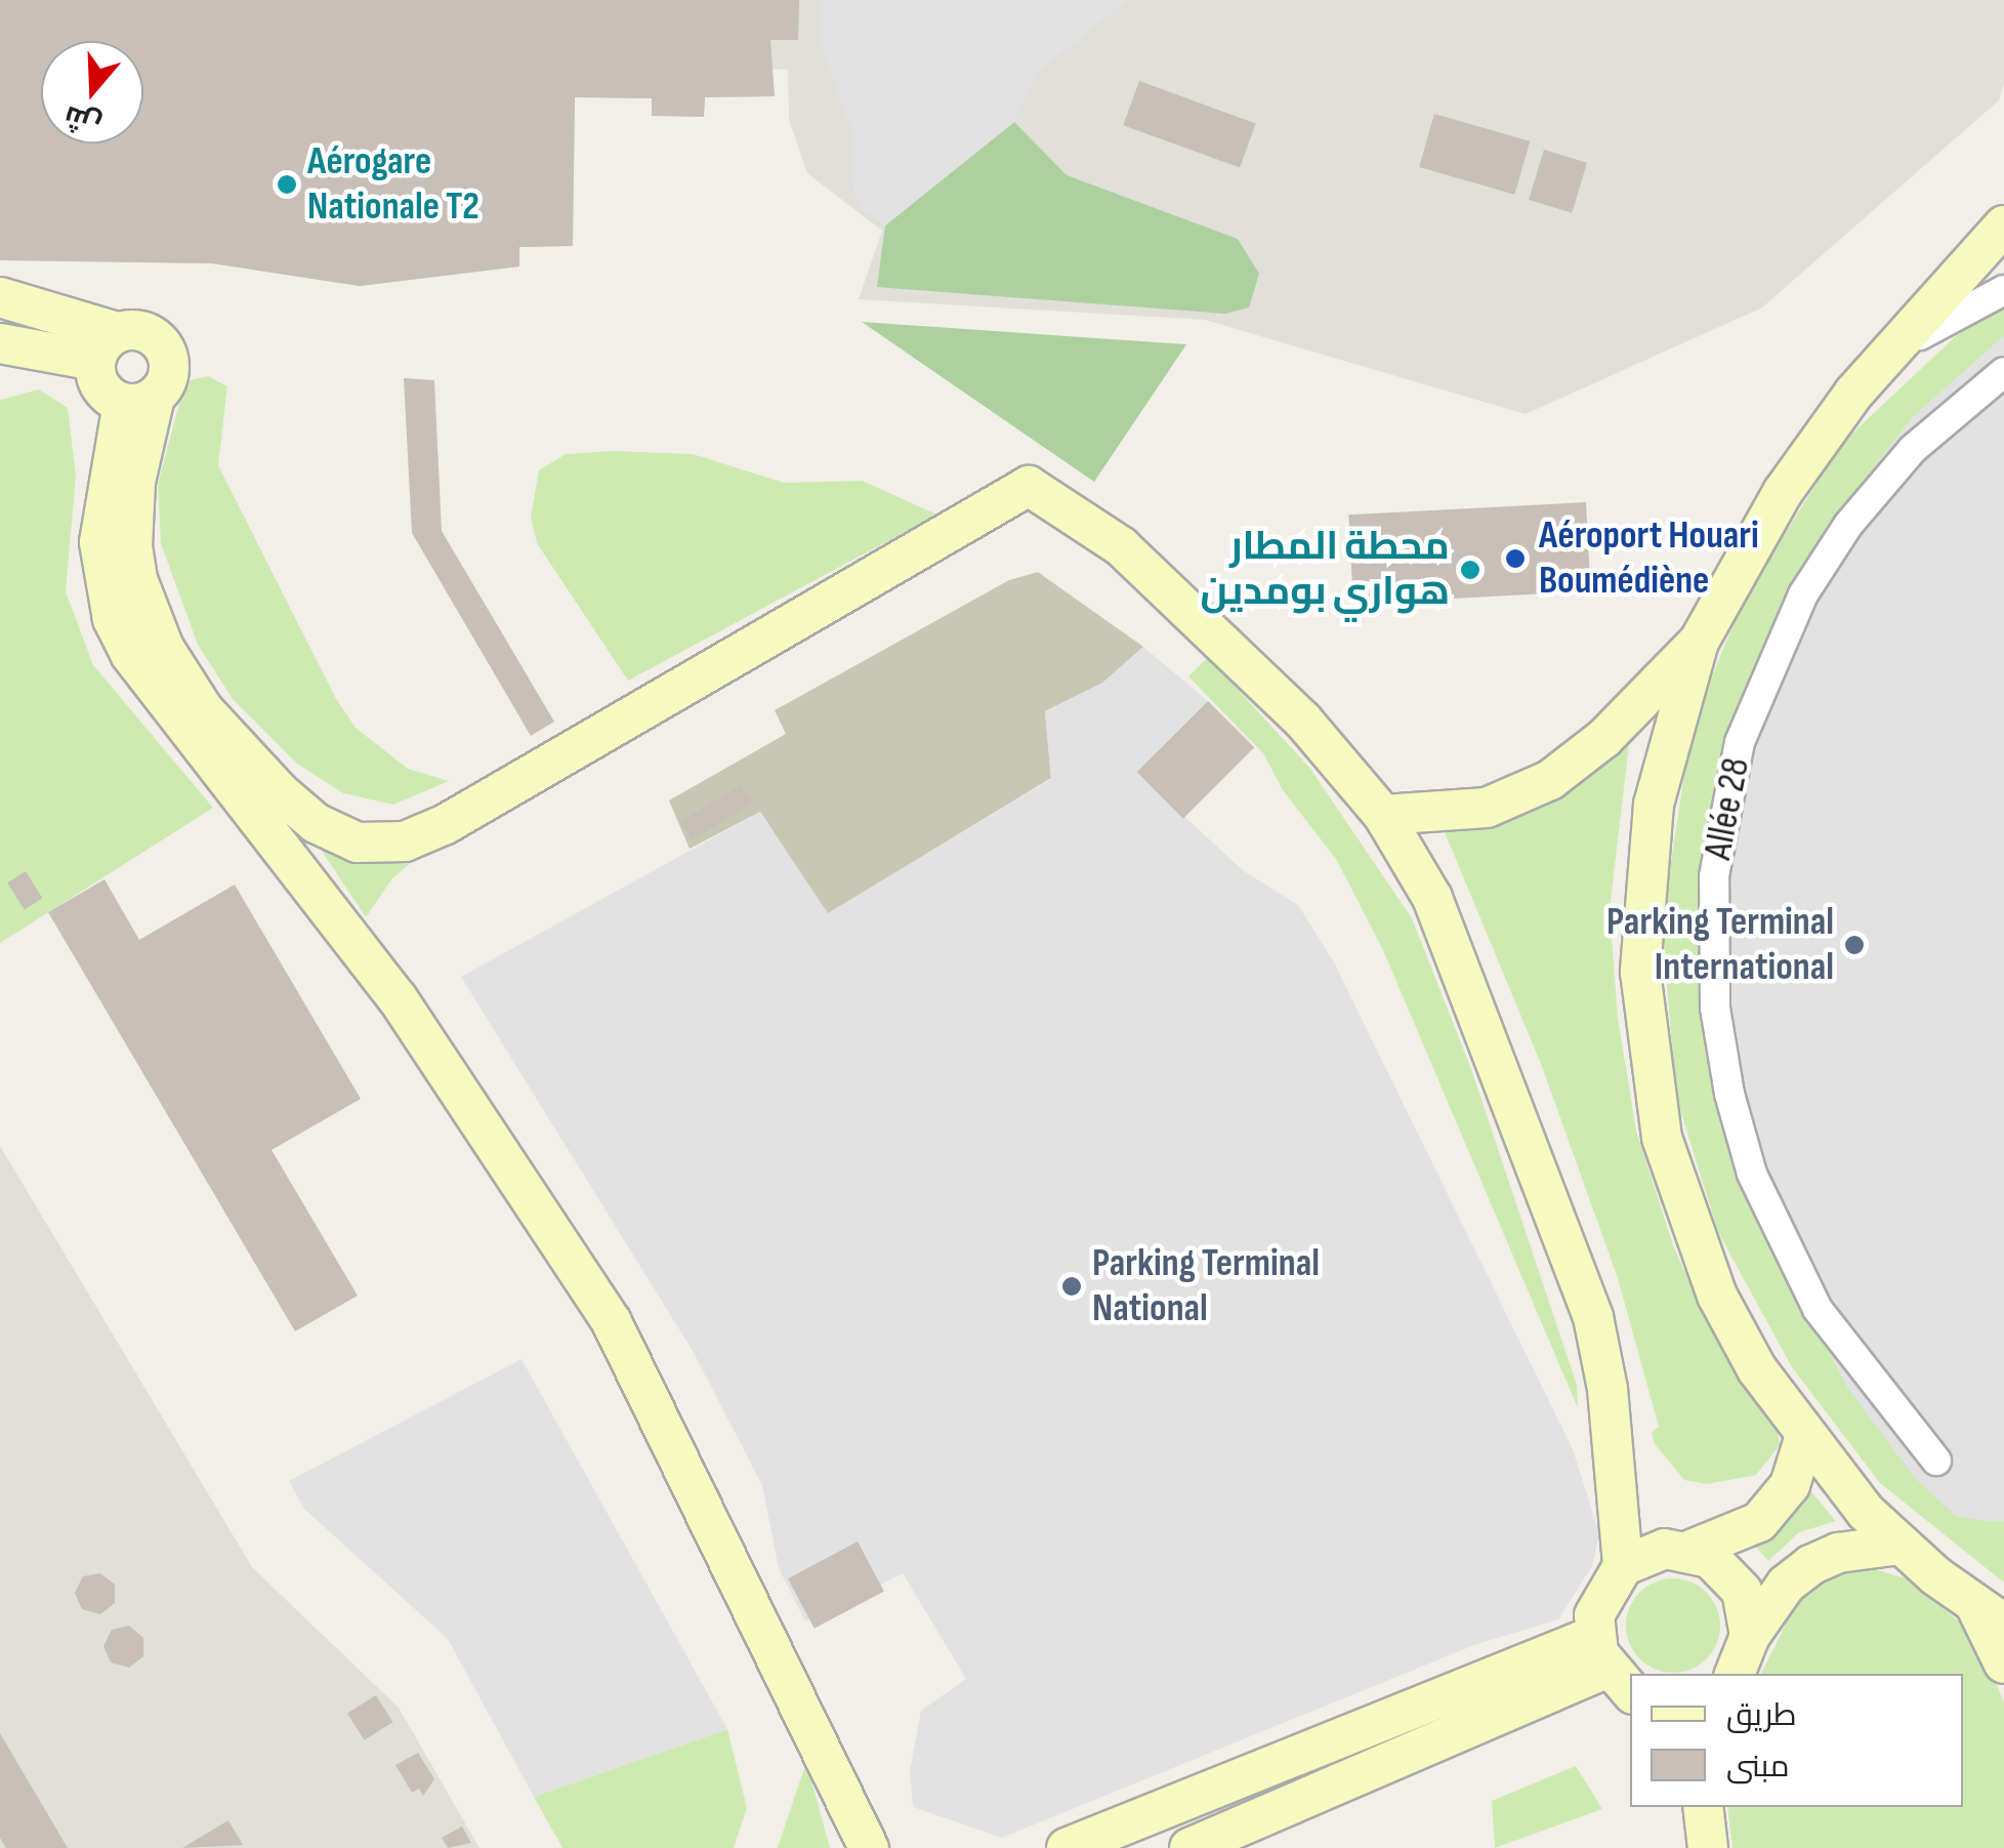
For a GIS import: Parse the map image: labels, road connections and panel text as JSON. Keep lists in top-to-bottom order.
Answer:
{
  "streets": {
    "street": ["Allée 28"]
  },
  "places": [
    "Aérogare Nationale T2",
    "Aéroport Houari Boumédiène",
    "محطة المطار هواري بومدين",
    "Parking Terminal International",
    "Parking Terminal National"
  ],
  "legend": ["طريق", "مبنى"],
  "north": "bottom"
}
